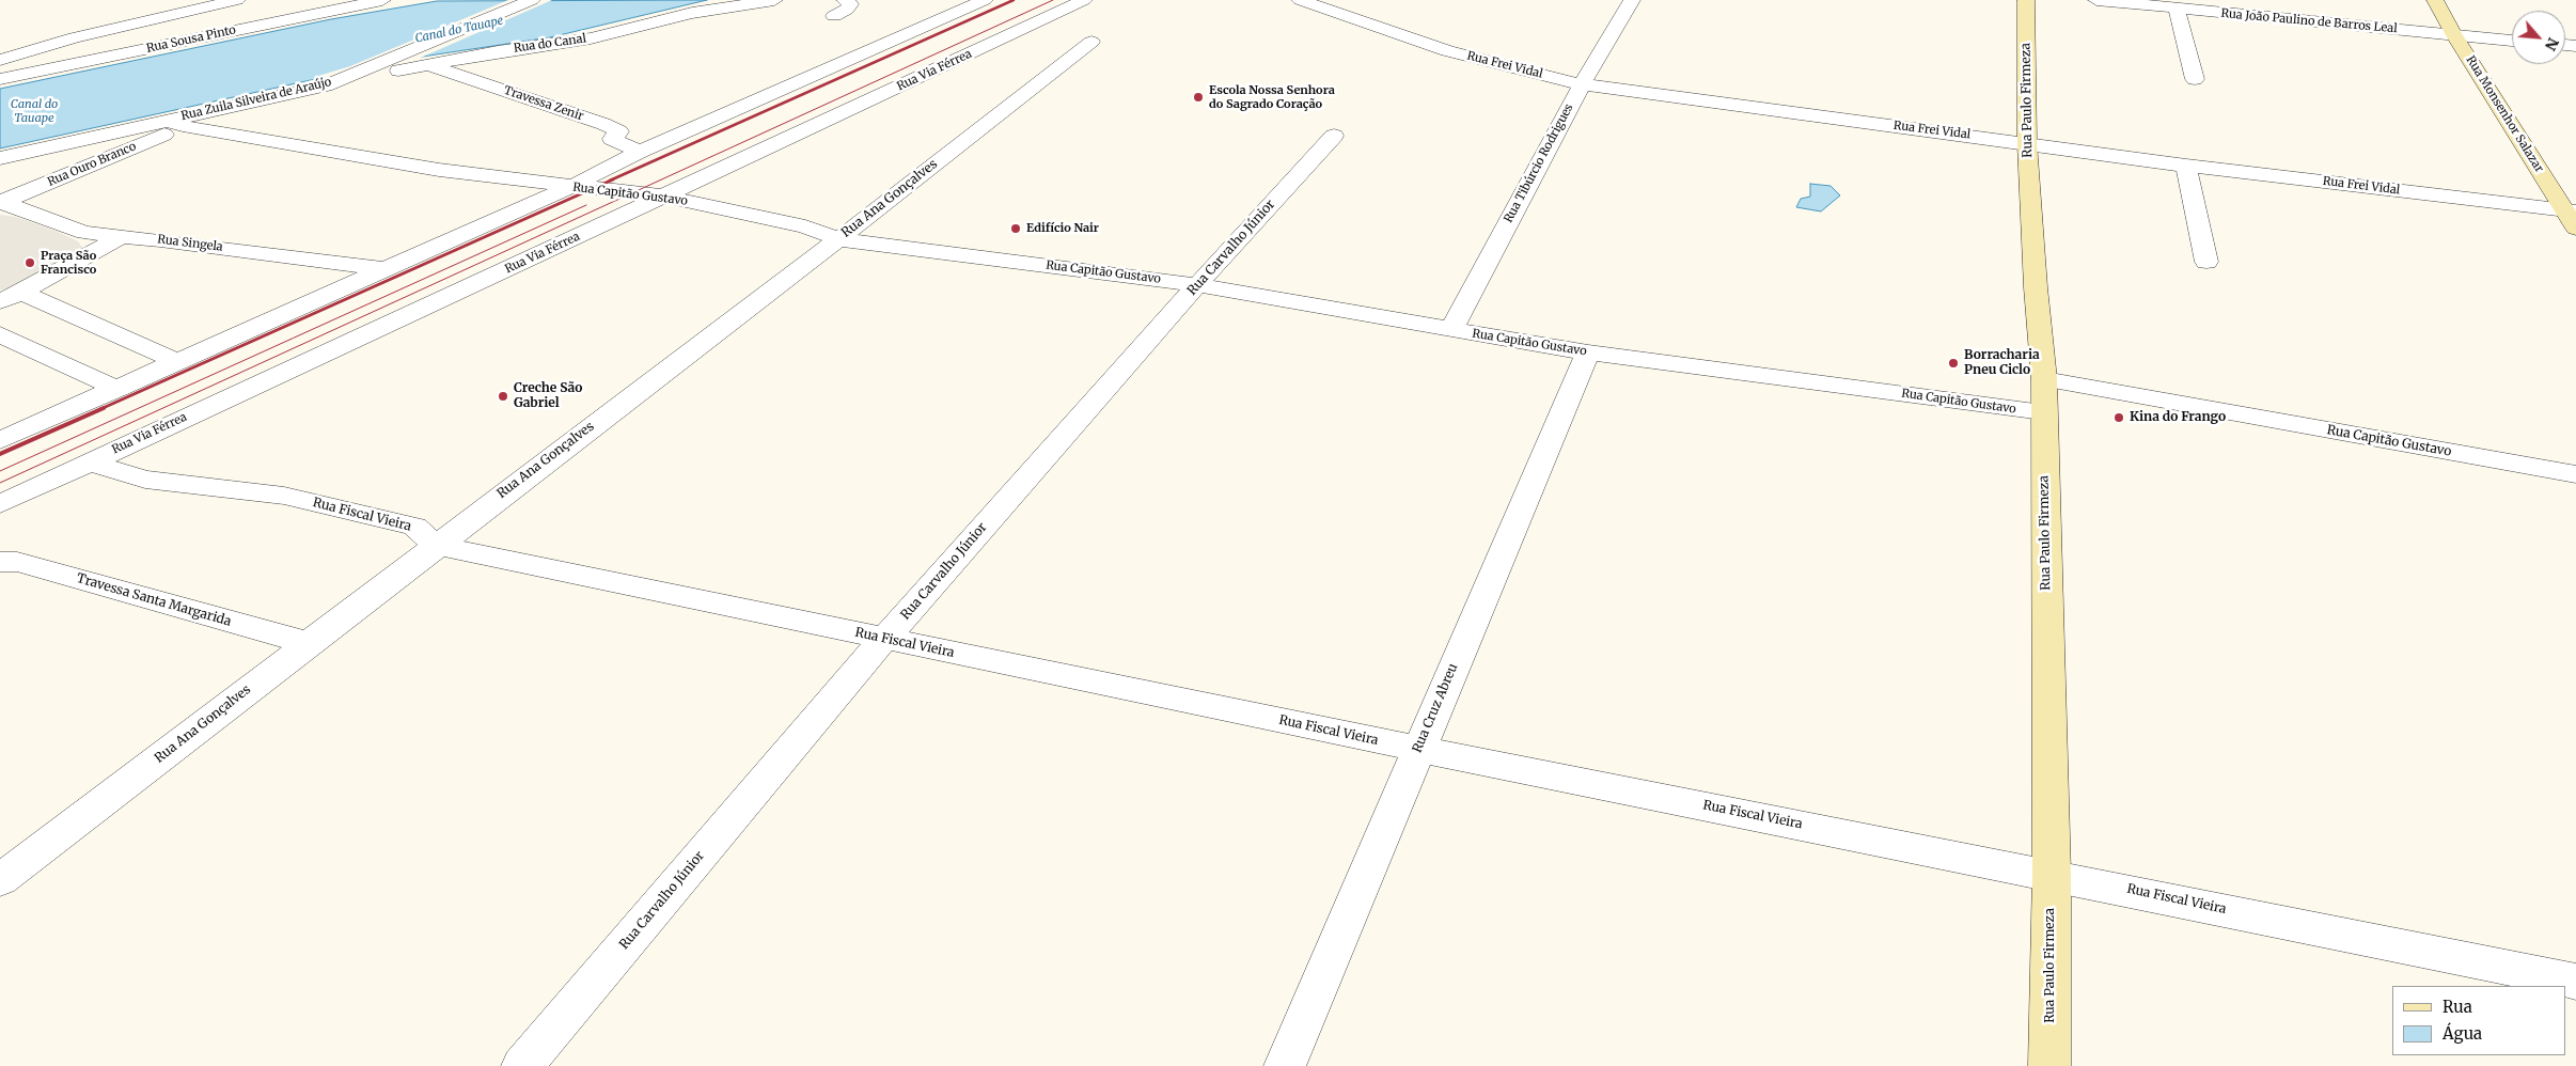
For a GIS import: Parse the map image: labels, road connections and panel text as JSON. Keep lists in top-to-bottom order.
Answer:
{
  "streets": {
    "street": [
      "Rua João Paulino de Barros Leal",
      "Rua Sousa Pinto",
      "Rua do Canal",
      "Rua Frei Vidal",
      "Rua Via Férrea",
      "Rua Zuila Silveira de Araújo",
      "Rua Paulo Firmeza",
      "Travessa Zenir",
      "Rua Monsenhor Salazar",
      "Rua Tibúrcio Rodrigues",
      "Rua Ouro Branco",
      "Rua Capitão Gustavo",
      "Rua Ana Gonçalves",
      "Rua Singela",
      "Rua Carvalho Júnior",
      "Rua Fiscal Vieira",
      "Travessa Santa Margarida",
      "Rua Cruz Abreu"
    ]
  },
  "crossings": [
    ["Rua João Paulino de Barros Leal", "Rua Monsenhor Salazar"],
    ["Rua do Canal", "Rua Zuila Silveira de Araújo"],
    ["Rua do Canal", "Travessa Zenir"],
    ["Rua Frei Vidal", "Rua Paulo Firmeza"],
    ["Rua Frei Vidal", "Rua Monsenhor Salazar"],
    ["Rua Frei Vidal", "Rua Tibúrcio Rodrigues"],
    ["Rua Via Férrea", "Rua Capitão Gustavo"],
    ["Rua Via Férrea", "Rua Fiscal Vieira"],
    ["Rua Zuila Silveira de Araújo", "Rua Ouro Branco"],
    ["Rua Zuila Silveira de Araújo", "Rua Capitão Gustavo"],
    ["Rua Paulo Firmeza", "Rua Capitão Gustavo"],
    ["Rua Paulo Firmeza", "Rua Fiscal Vieira"],
    ["Rua Tibúrcio Rodrigues", "Rua Capitão Gustavo"],
    ["Rua Ouro Branco", "Rua Capitão Gustavo"],
    ["Rua Ouro Branco", "Rua Singela"],
    ["Rua Capitão Gustavo", "Rua Ana Gonçalves"],
    ["Rua Capitão Gustavo", "Rua Carvalho Júnior"],
    ["Rua Capitão Gustavo", "Rua Cruz Abreu"],
    ["Rua Ana Gonçalves", "Rua Fiscal Vieira"],
    ["Rua Ana Gonçalves", "Travessa Santa Margarida"],
    ["Rua Carvalho Júnior", "Rua Fiscal Vieira"],
    ["Rua Fiscal Vieira", "Rua Cruz Abreu"]
  ],
  "water": ["Canal do Tauape"],
  "places": [
    "Escola Nossa Senhora do Sagrado Coração",
    "Edifício Nair",
    "Praça São Francisco",
    "Borracharia Pneu Ciclo",
    "Creche São Gabriel",
    "Kina do Frango"
  ],
  "legend": ["Rua", "Água"],
  "north": "bottom right"
}
